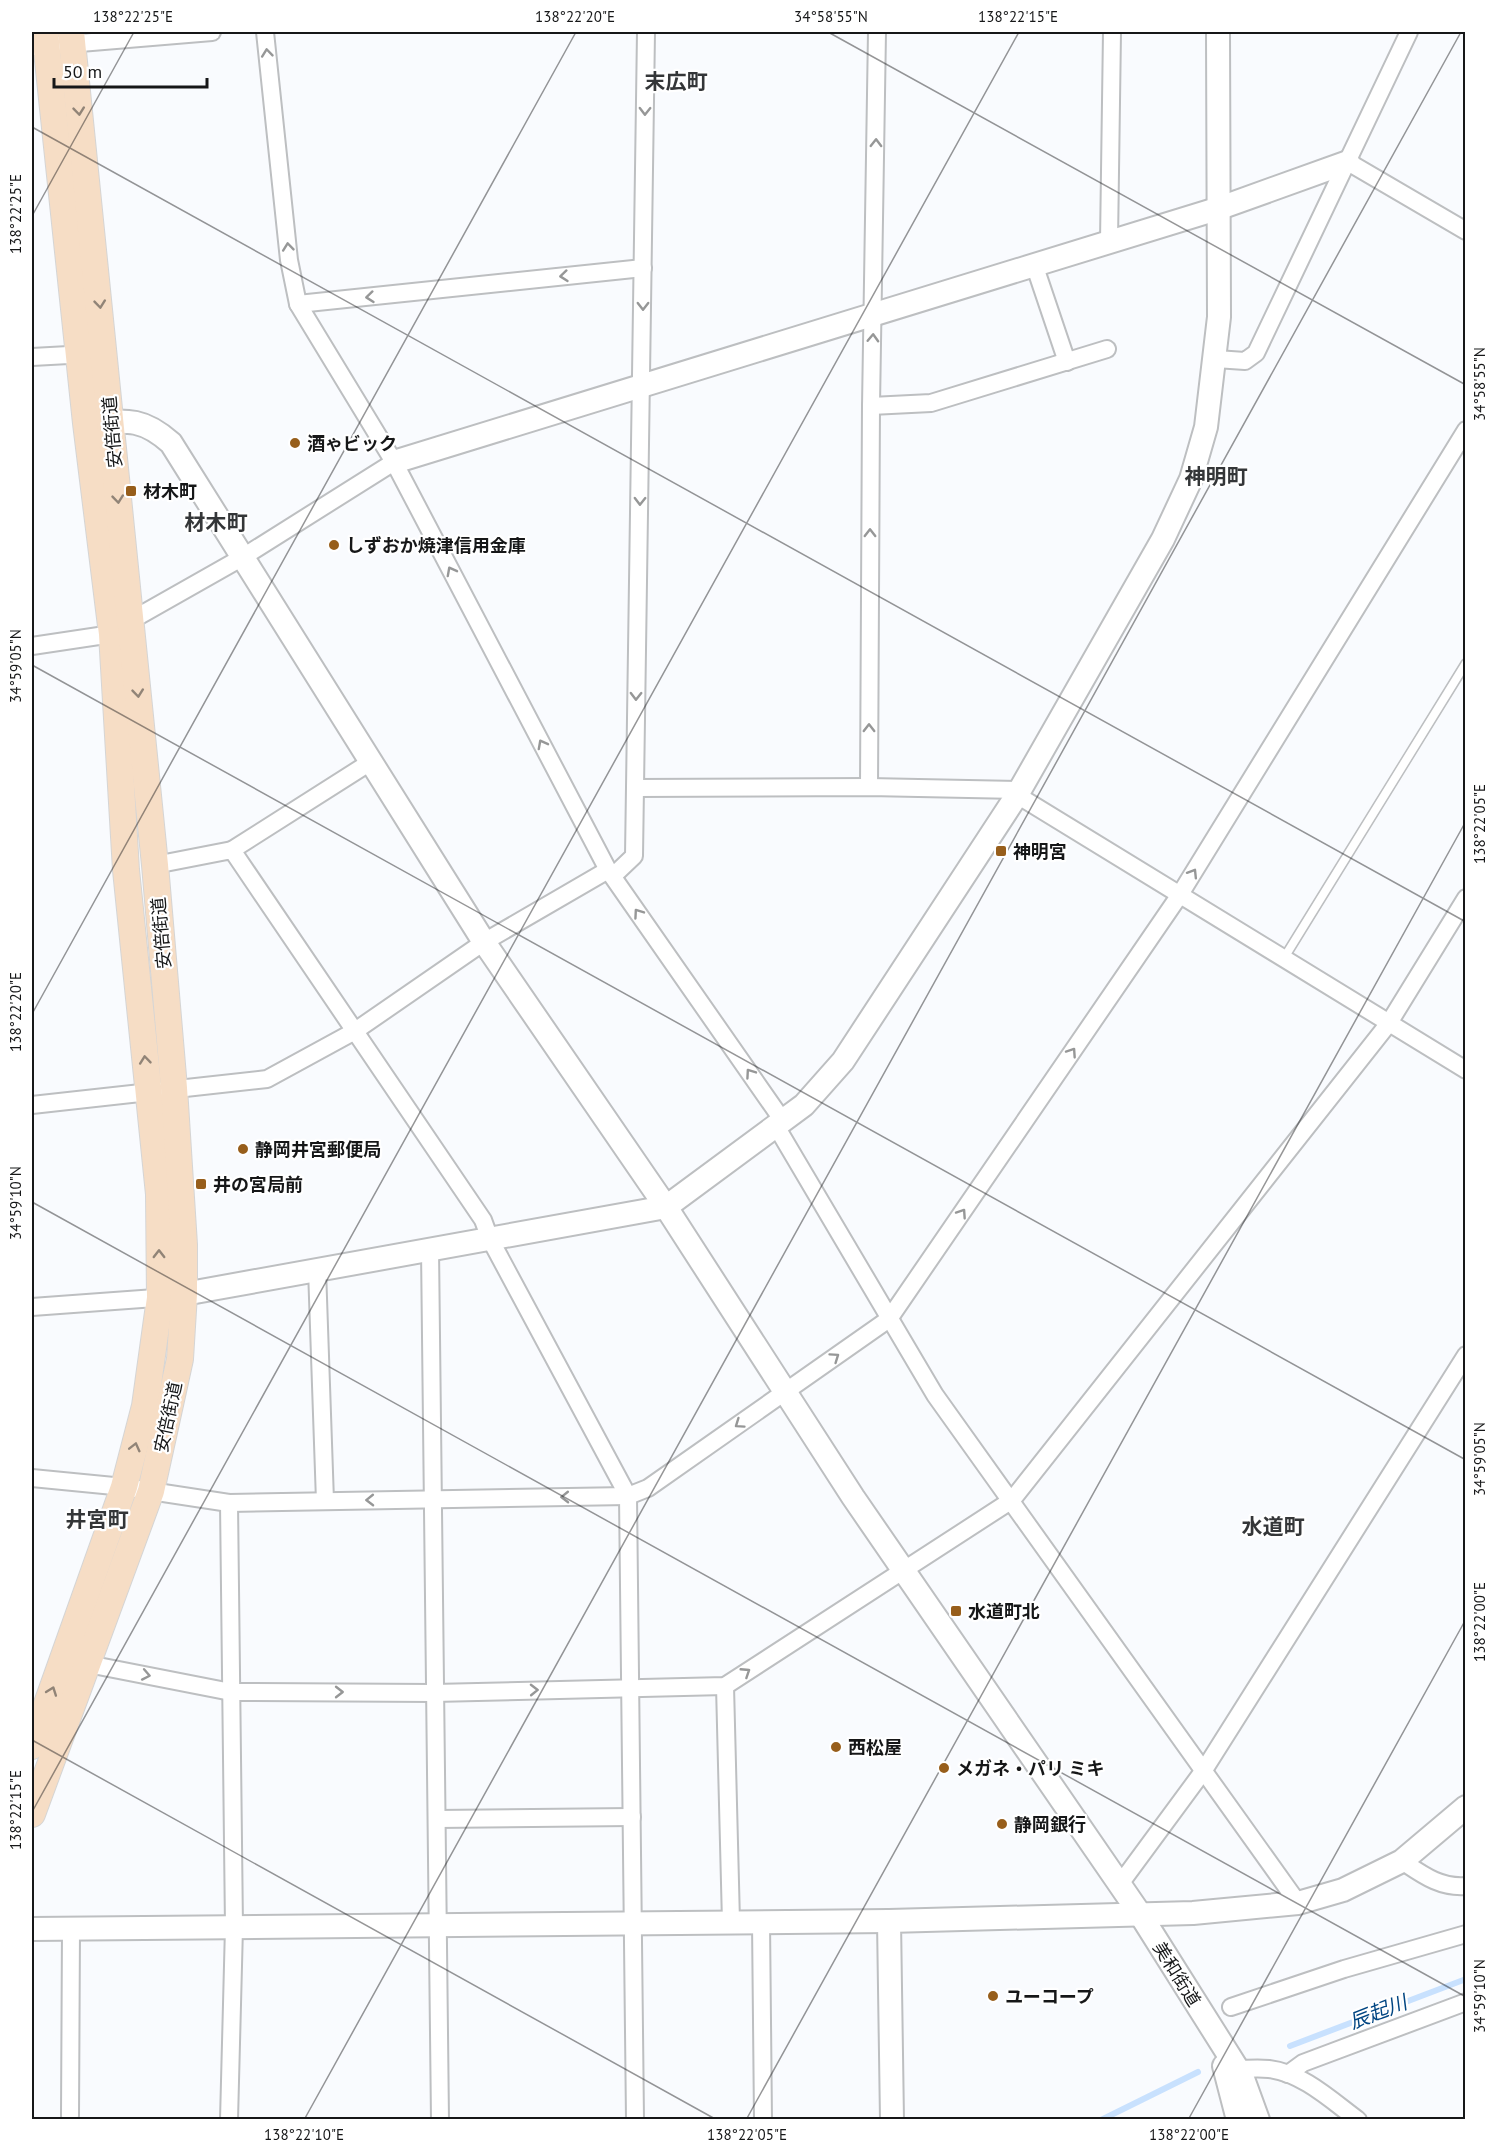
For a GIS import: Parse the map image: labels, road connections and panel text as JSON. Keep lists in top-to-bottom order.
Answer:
{
  "streets": {
    "main road": ["安倍街道"],
    "street": ["美和街道"]
  },
  "crossings": [
    ["安倍街道", "美和街道"]
  ],
  "districts": [
    "末広町",
    "神明町",
    "材木町",
    "井宮町",
    "水道町"
  ],
  "water": ["辰起川"],
  "places": {
    "other": [
      "酒ゃビック",
      "しずおか焼津信用金庫",
      "静岡井宮郵便局",
      "西松屋",
      "メガネ・パリ ミキ",
      "静岡銀行",
      "ユーコープ"
    ],
    "transit": [
      "材木町",
      "神明宮",
      "井の宮局前",
      "水道町北"
    ]
  },
  "scale_bar": "50 m",
  "coordinates": [
    "138°22'25\"E",
    "138°22'20\"E",
    "34°58'55\"N",
    "138°22'15\"E",
    "34°59'05\"N",
    "138°22'05\"E",
    "34°59'10\"N",
    "138°22'00\"E",
    "138°22'10\"E"
  ]
}
